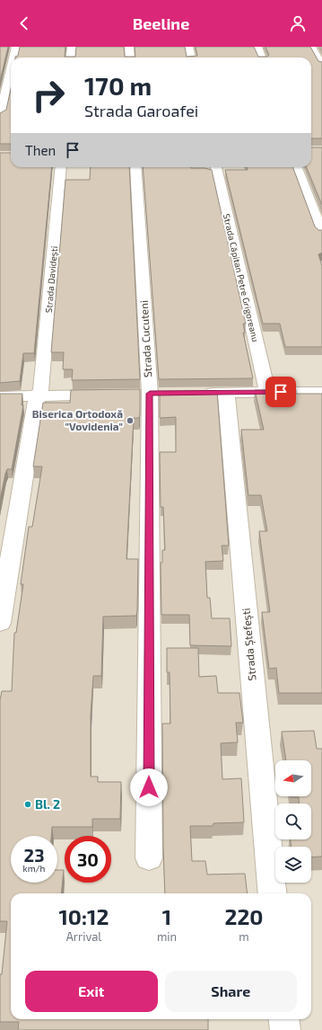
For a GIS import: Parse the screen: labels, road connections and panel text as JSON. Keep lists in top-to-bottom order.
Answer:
{
  "streets": {
    "street": [
      "Strada Căpitan Petre Grigoreanu",
      "Strada Davidești",
      "Strada Cucuteni",
      "Strada Ștefești"
    ]
  },
  "places": ["Biserica Ortodoxă \"Vovidenia\"", "Bl. 2"],
  "north": "left",
  "page": {
    "header": "Beeline",
    "turn": ["170 m", "Strada Garoafei"],
    "then": "Then",
    "speed": "23 km/h",
    "limit": "30",
    "eta": [
      "10:12",
      "Arrival",
      "1",
      "min",
      "220",
      "m"
    ],
    "buttons": ["Exit", "Share"]
  }
}
